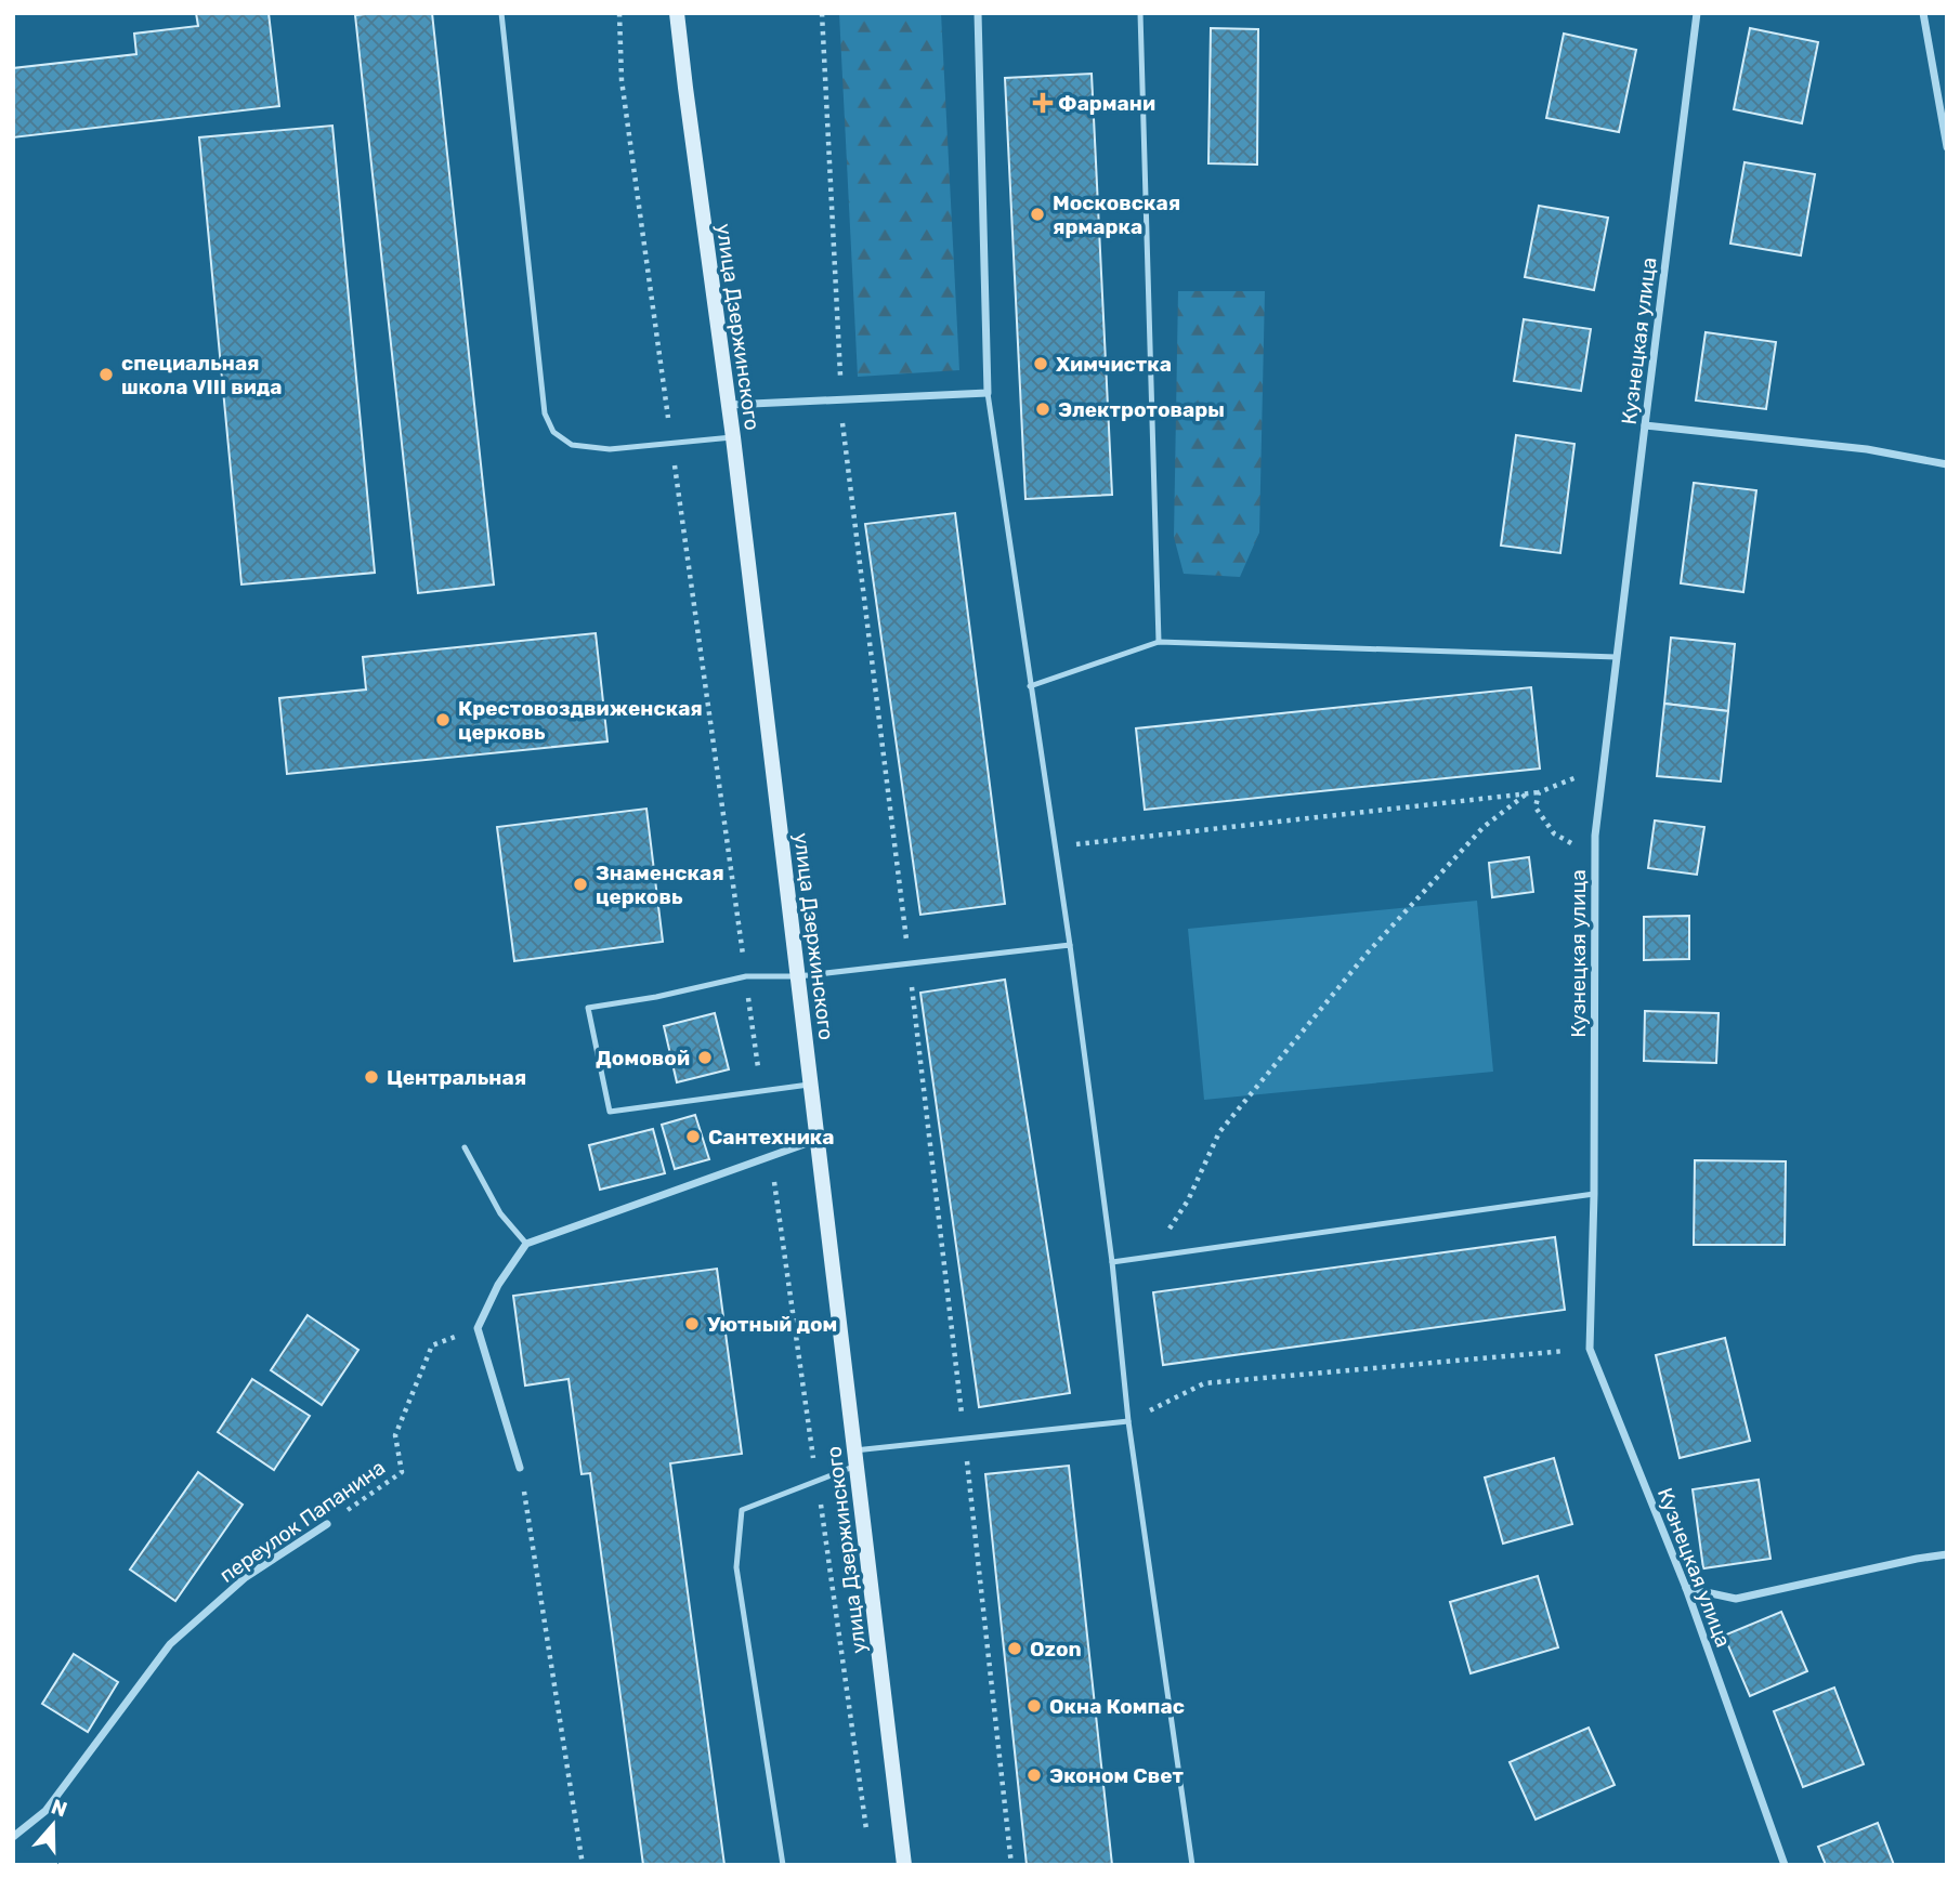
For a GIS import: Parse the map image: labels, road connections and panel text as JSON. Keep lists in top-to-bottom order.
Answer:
{
  "streets": {
    "main road": ["улица Дзержинского"],
    "street": ["Кузнецкая улица", "переулок Папанина"]
  },
  "places": {
    "health": ["Фармани"],
    "other": [
      "Московская ярмарка",
      "Химчистка",
      "специальная школа VIII вида",
      "Электротовары",
      "Крестовоздвиженская церковь",
      "Знаменская церковь",
      "Домовой",
      "Центральная",
      "Сантехника",
      "Уютный дом",
      "Ozon",
      "Окна Компас",
      "Эконом Свет"
    ]
  },
  "north": "top"
}
